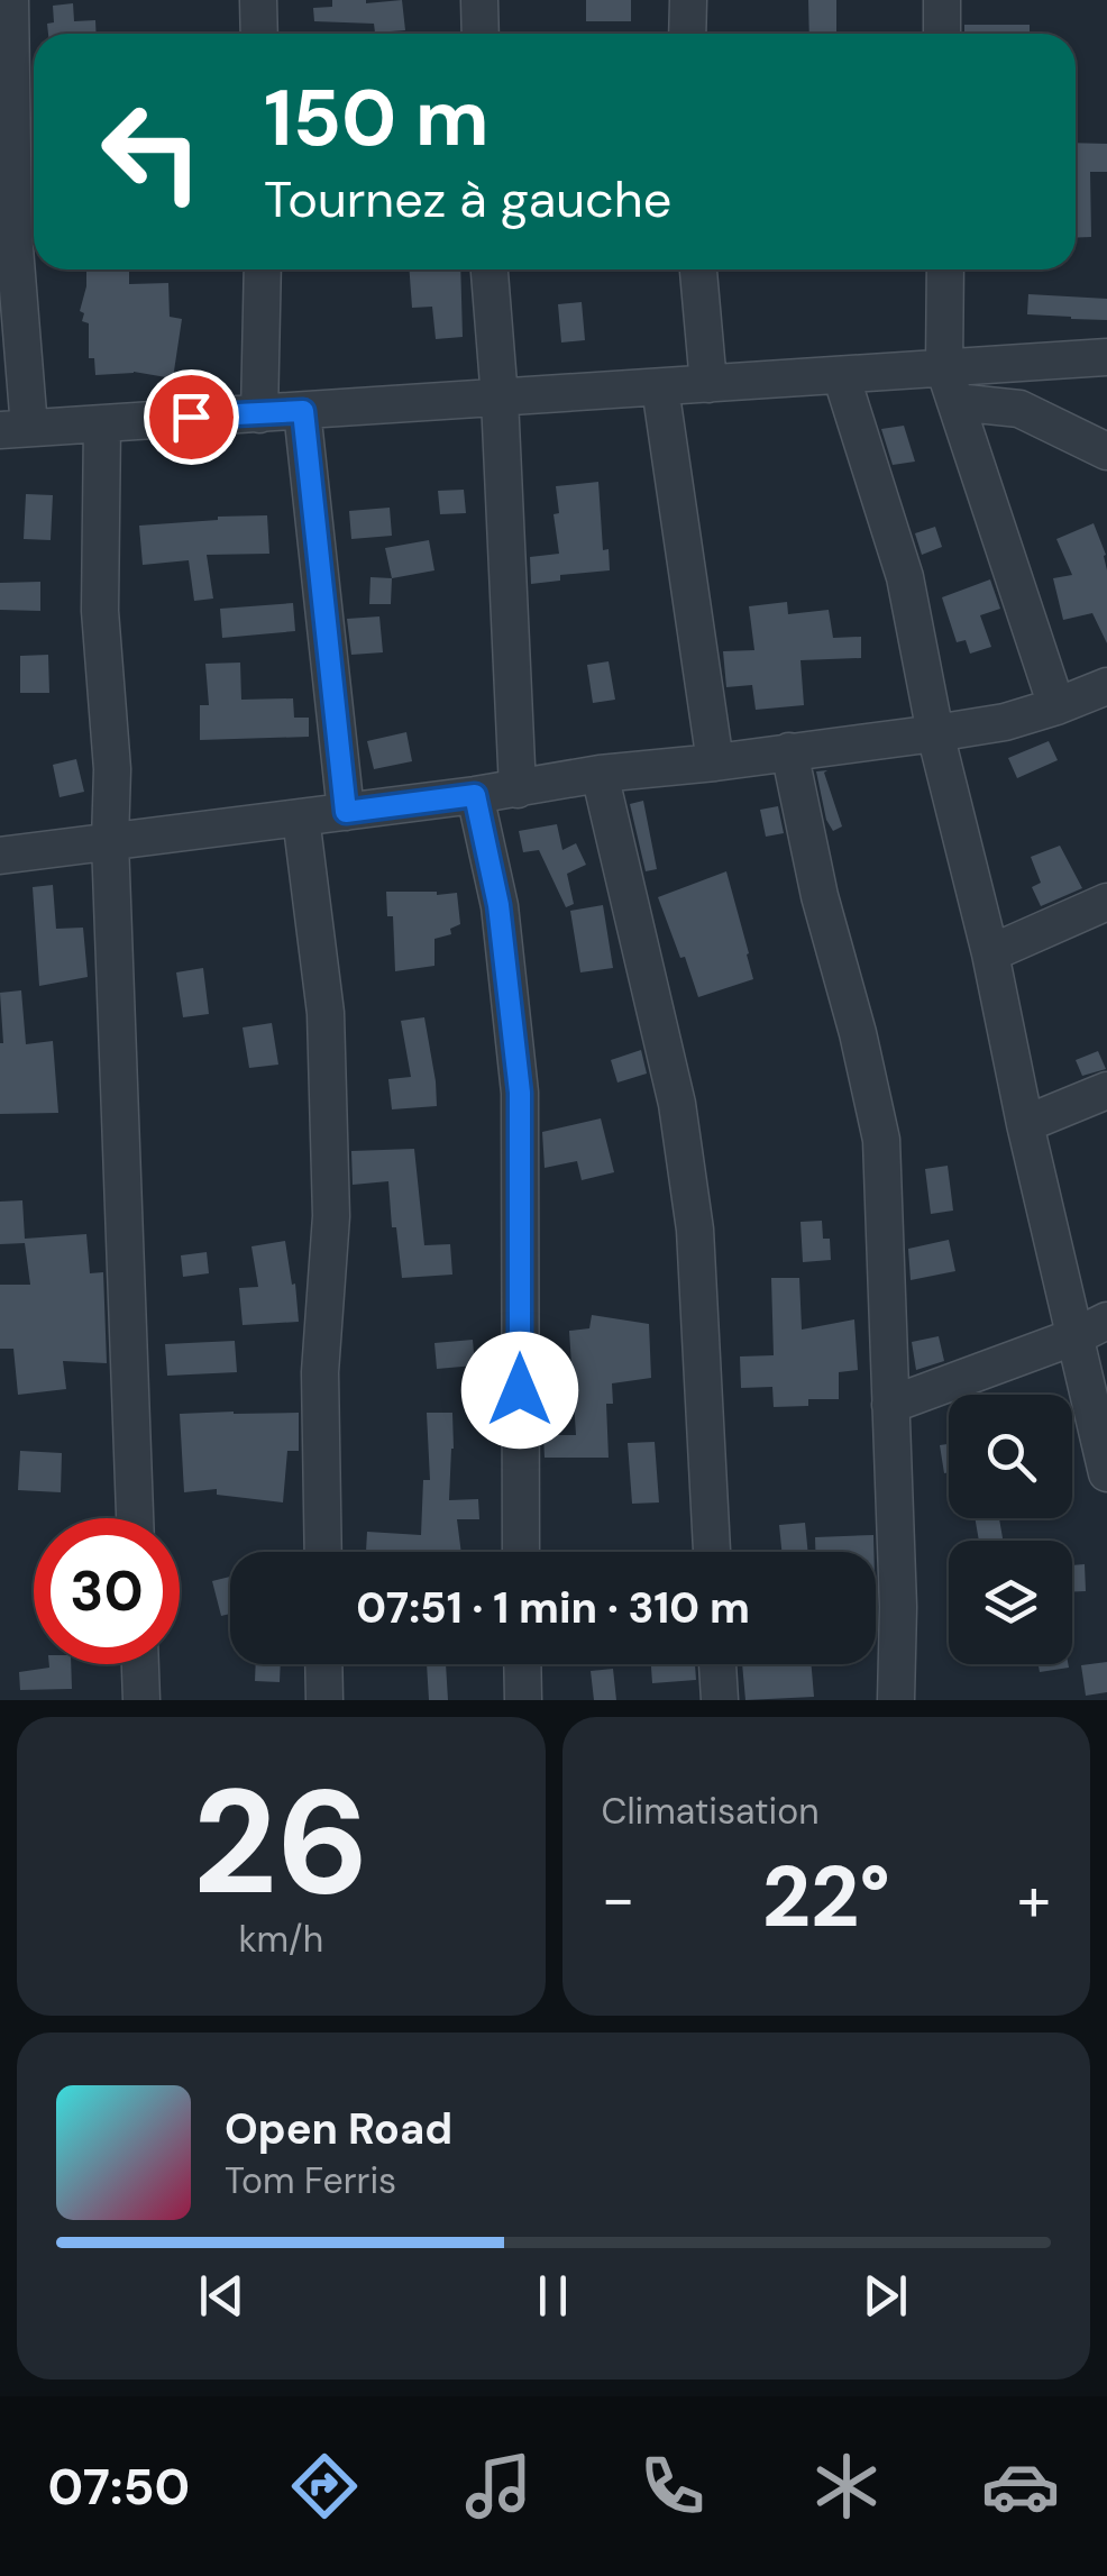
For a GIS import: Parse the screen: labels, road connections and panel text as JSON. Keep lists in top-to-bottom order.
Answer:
{
  "page": {
    "turn": ["150 m", "Tournez à gauche"],
    "limit": "30",
    "trip": "07:51 · 1 min · 310 m",
    "tile": [
      ["26", "km/h"],
      "Climatisation"
    ],
    "heat": ["−", "22°", "+"],
    "song": ["Open Road", "Tom Ferris"],
    "tabs": "07:50"
  }
}
